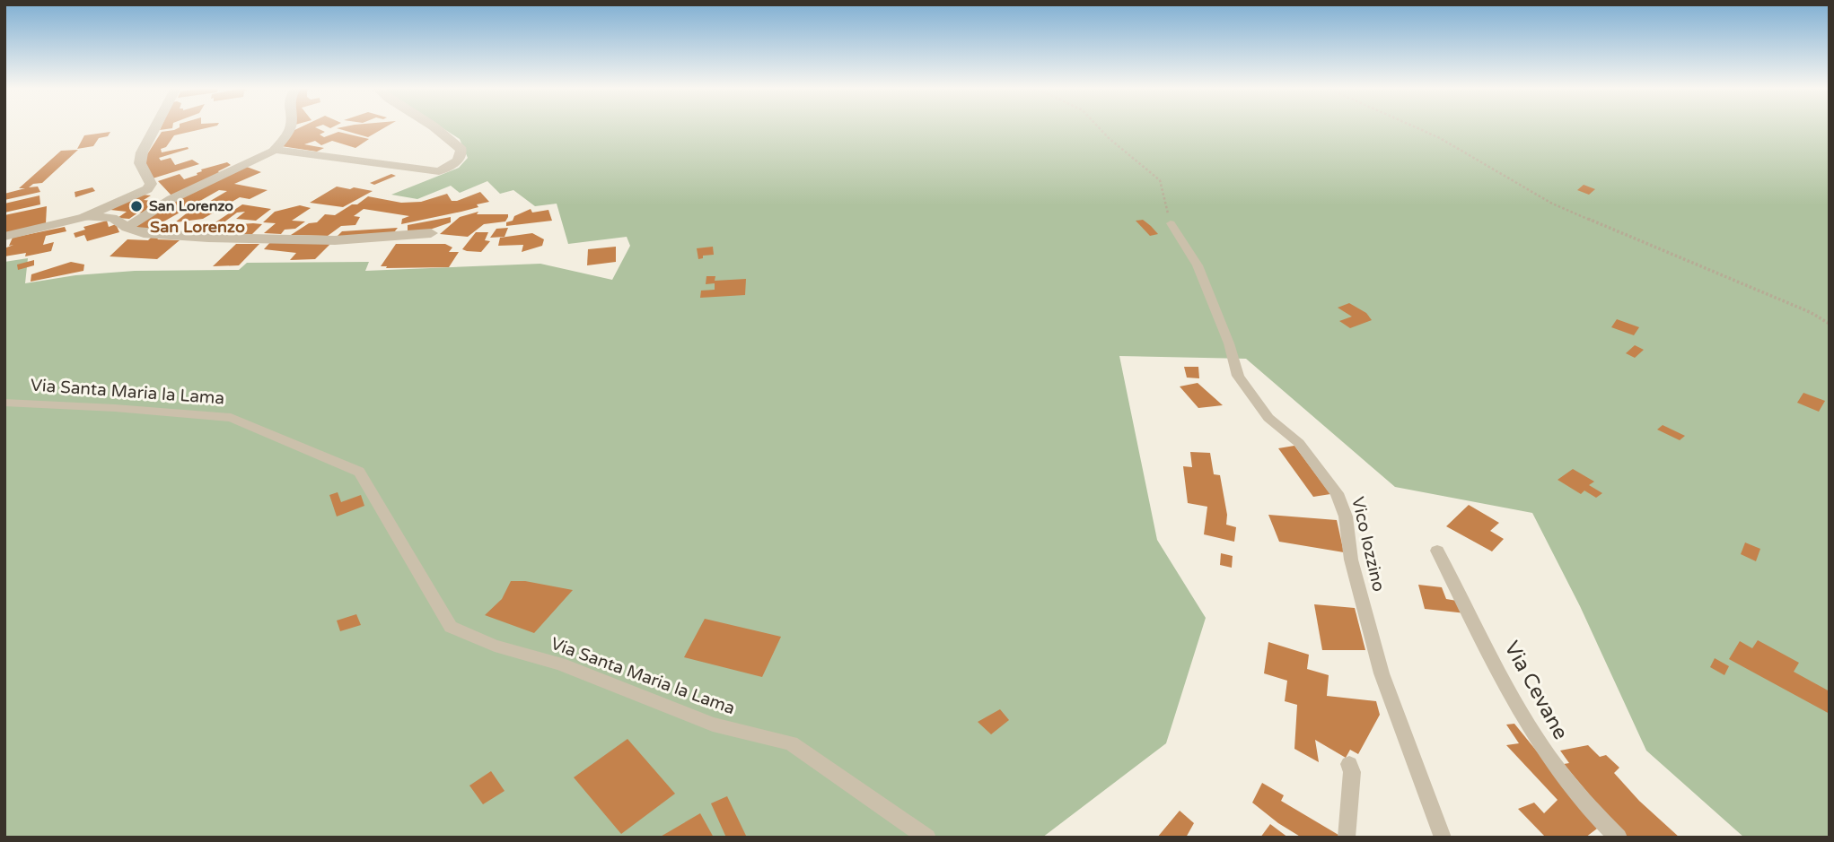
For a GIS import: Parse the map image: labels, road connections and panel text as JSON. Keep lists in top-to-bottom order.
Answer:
{
  "streets": {
    "lane": ["Via Santa Maria la Lama", "Vico Iozzino", "Via Cevane"]
  },
  "districts": ["San Lorenzo"],
  "places": ["San Lorenzo"]
}
